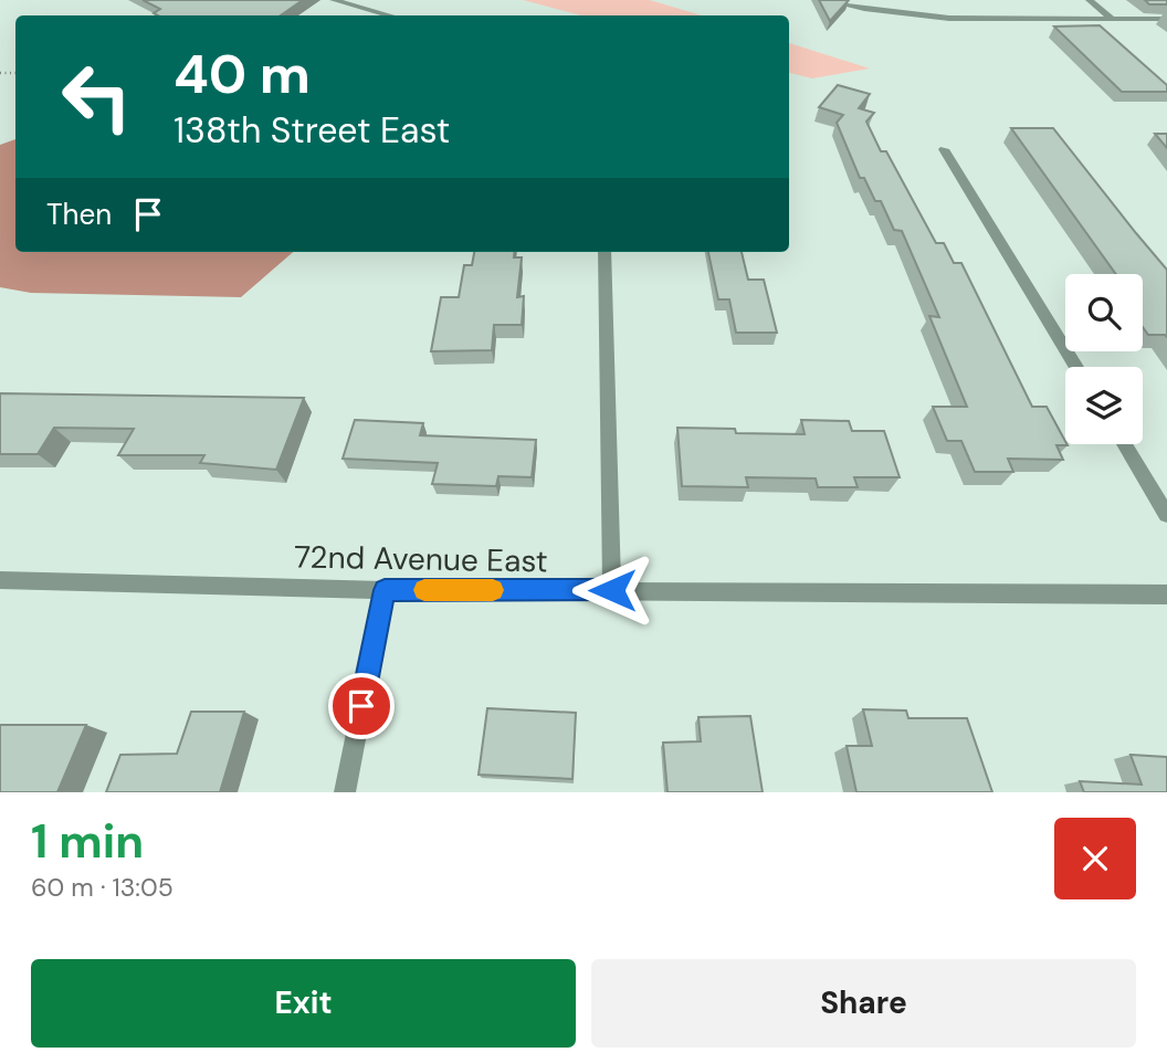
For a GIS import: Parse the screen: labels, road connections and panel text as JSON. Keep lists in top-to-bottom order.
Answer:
{
  "streets": {
    "street": ["72nd Avenue East"]
  },
  "page": {
    "turn": ["40 m", "138th Street East"],
    "then": "Then",
    "heading": ["1 min", "60 m · 13:05"],
    "buttons": ["Exit", "Share"]
  }
}
